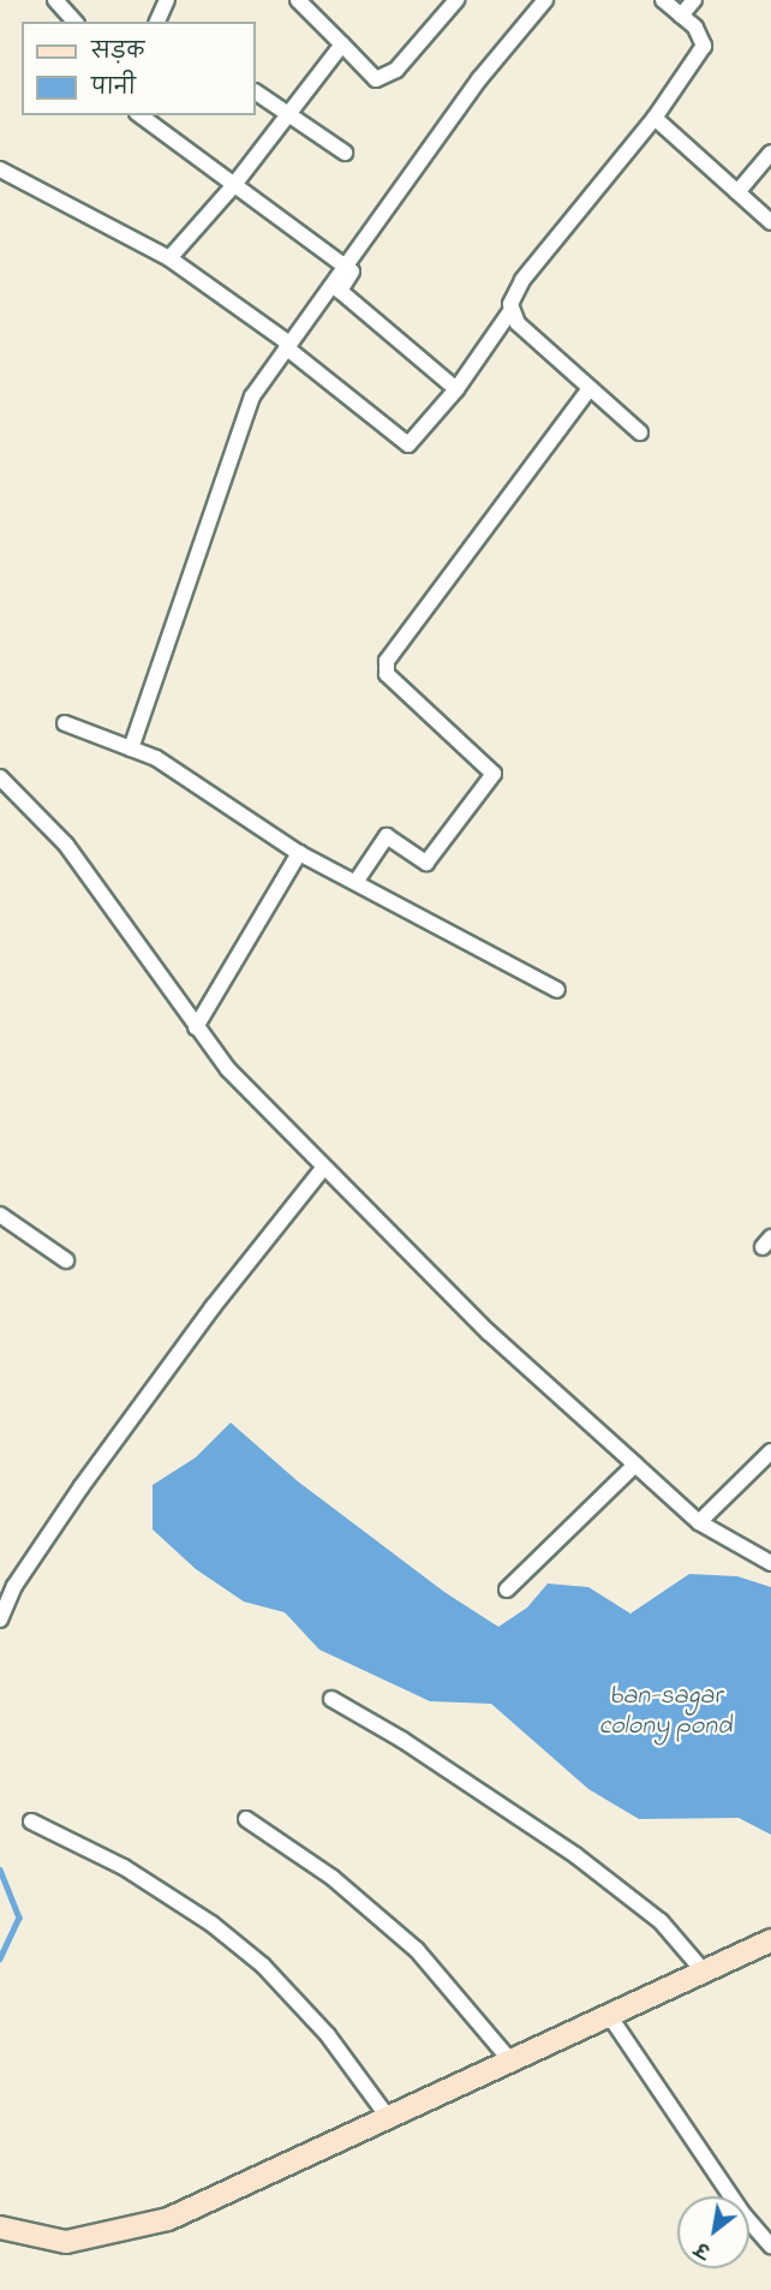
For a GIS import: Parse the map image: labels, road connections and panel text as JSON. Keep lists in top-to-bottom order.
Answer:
{
  "water": ["ban-sagar colony pond"],
  "legend": ["सड़क", "पानी"],
  "north": "bottom left"
}
